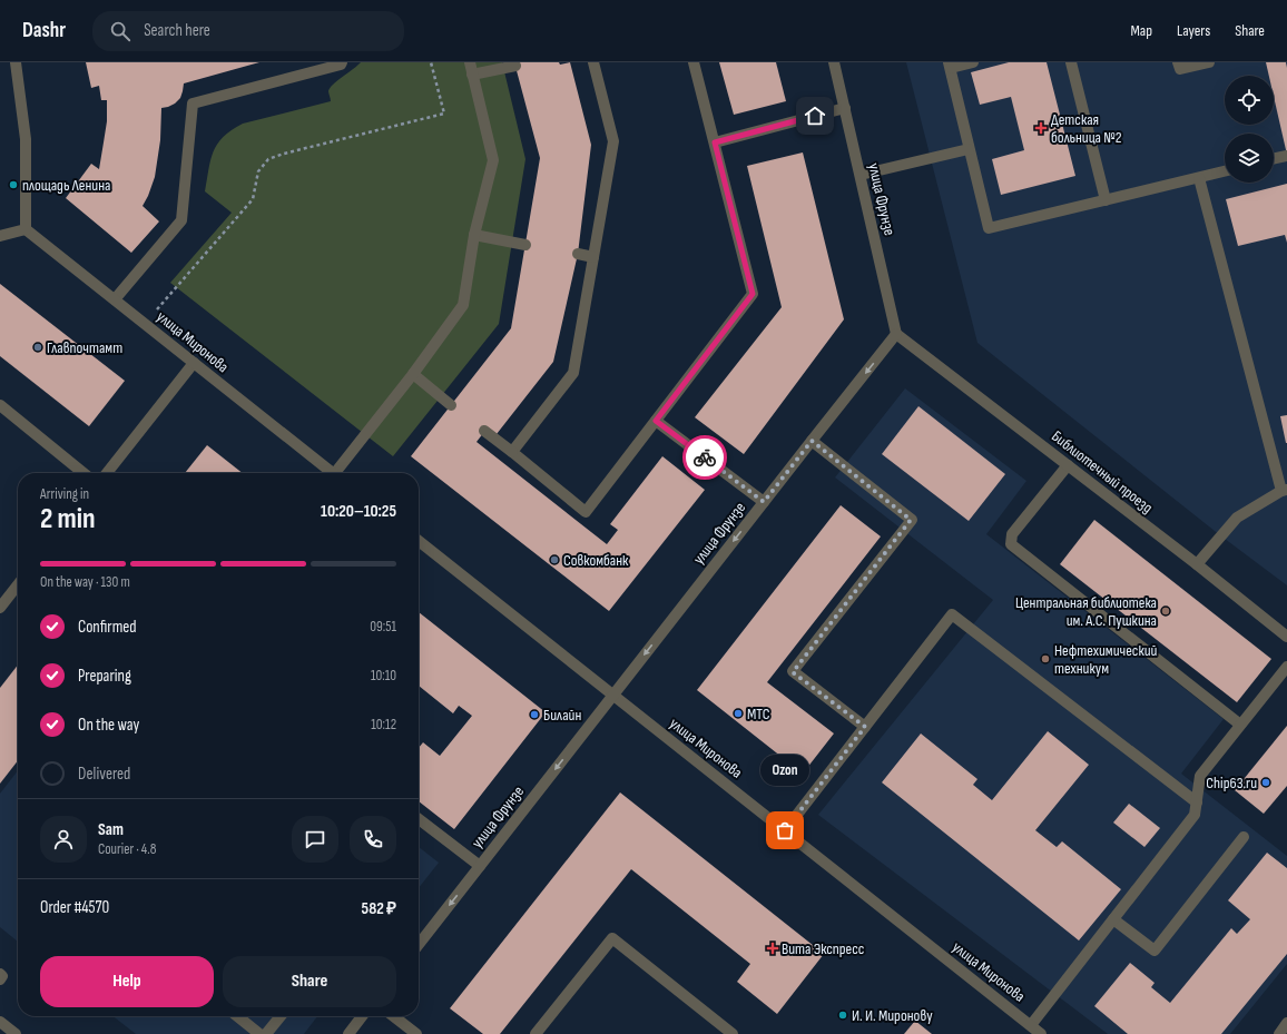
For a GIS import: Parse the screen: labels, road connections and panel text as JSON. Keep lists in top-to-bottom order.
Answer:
{
  "streets": {
    "street": ["улица Фрунзе", "улица Миронова", "Библиотечный проезд"]
  },
  "crossings": [
    ["улица Фрунзе", "улица Миронова"],
    ["улица Фрунзе", "Библиотечный проезд"]
  ],
  "one_way": ["улица Фрунзе"],
  "places": {
    "health": ["Детская больница №2", "Вита Экспресс"],
    "other": [
      "площадь Ленина",
      "Главпочтамт",
      "Совкомбанк",
      "Центральная библиотека им. А.С. Пушкина",
      "Нефтехимический техникум",
      "МТС",
      "Билайн",
      "Chip63.ru",
      "Ozon",
      "И. И. Миронову"
    ]
  },
  "page": {
    "header": "Dashr",
    "search": "Search here",
    "nav": ["Map", "Layers", "Share"],
    "heading": ["2 min", "Arriving in", "10:20–10:25"],
    "panel": [
      "Sam",
      "Courier · 4.8",
      "Order #4570",
      "582 ₽"
    ],
    "bar": "On the way · 130 m",
    "list": [
      ["Confirmed", "09:51"],
      ["Preparing", "10:10"],
      ["On the way", "10:12"],
      "Delivered"
    ],
    "bubble": "Ozon",
    "buttons": ["Help", "Share"]
  }
}
